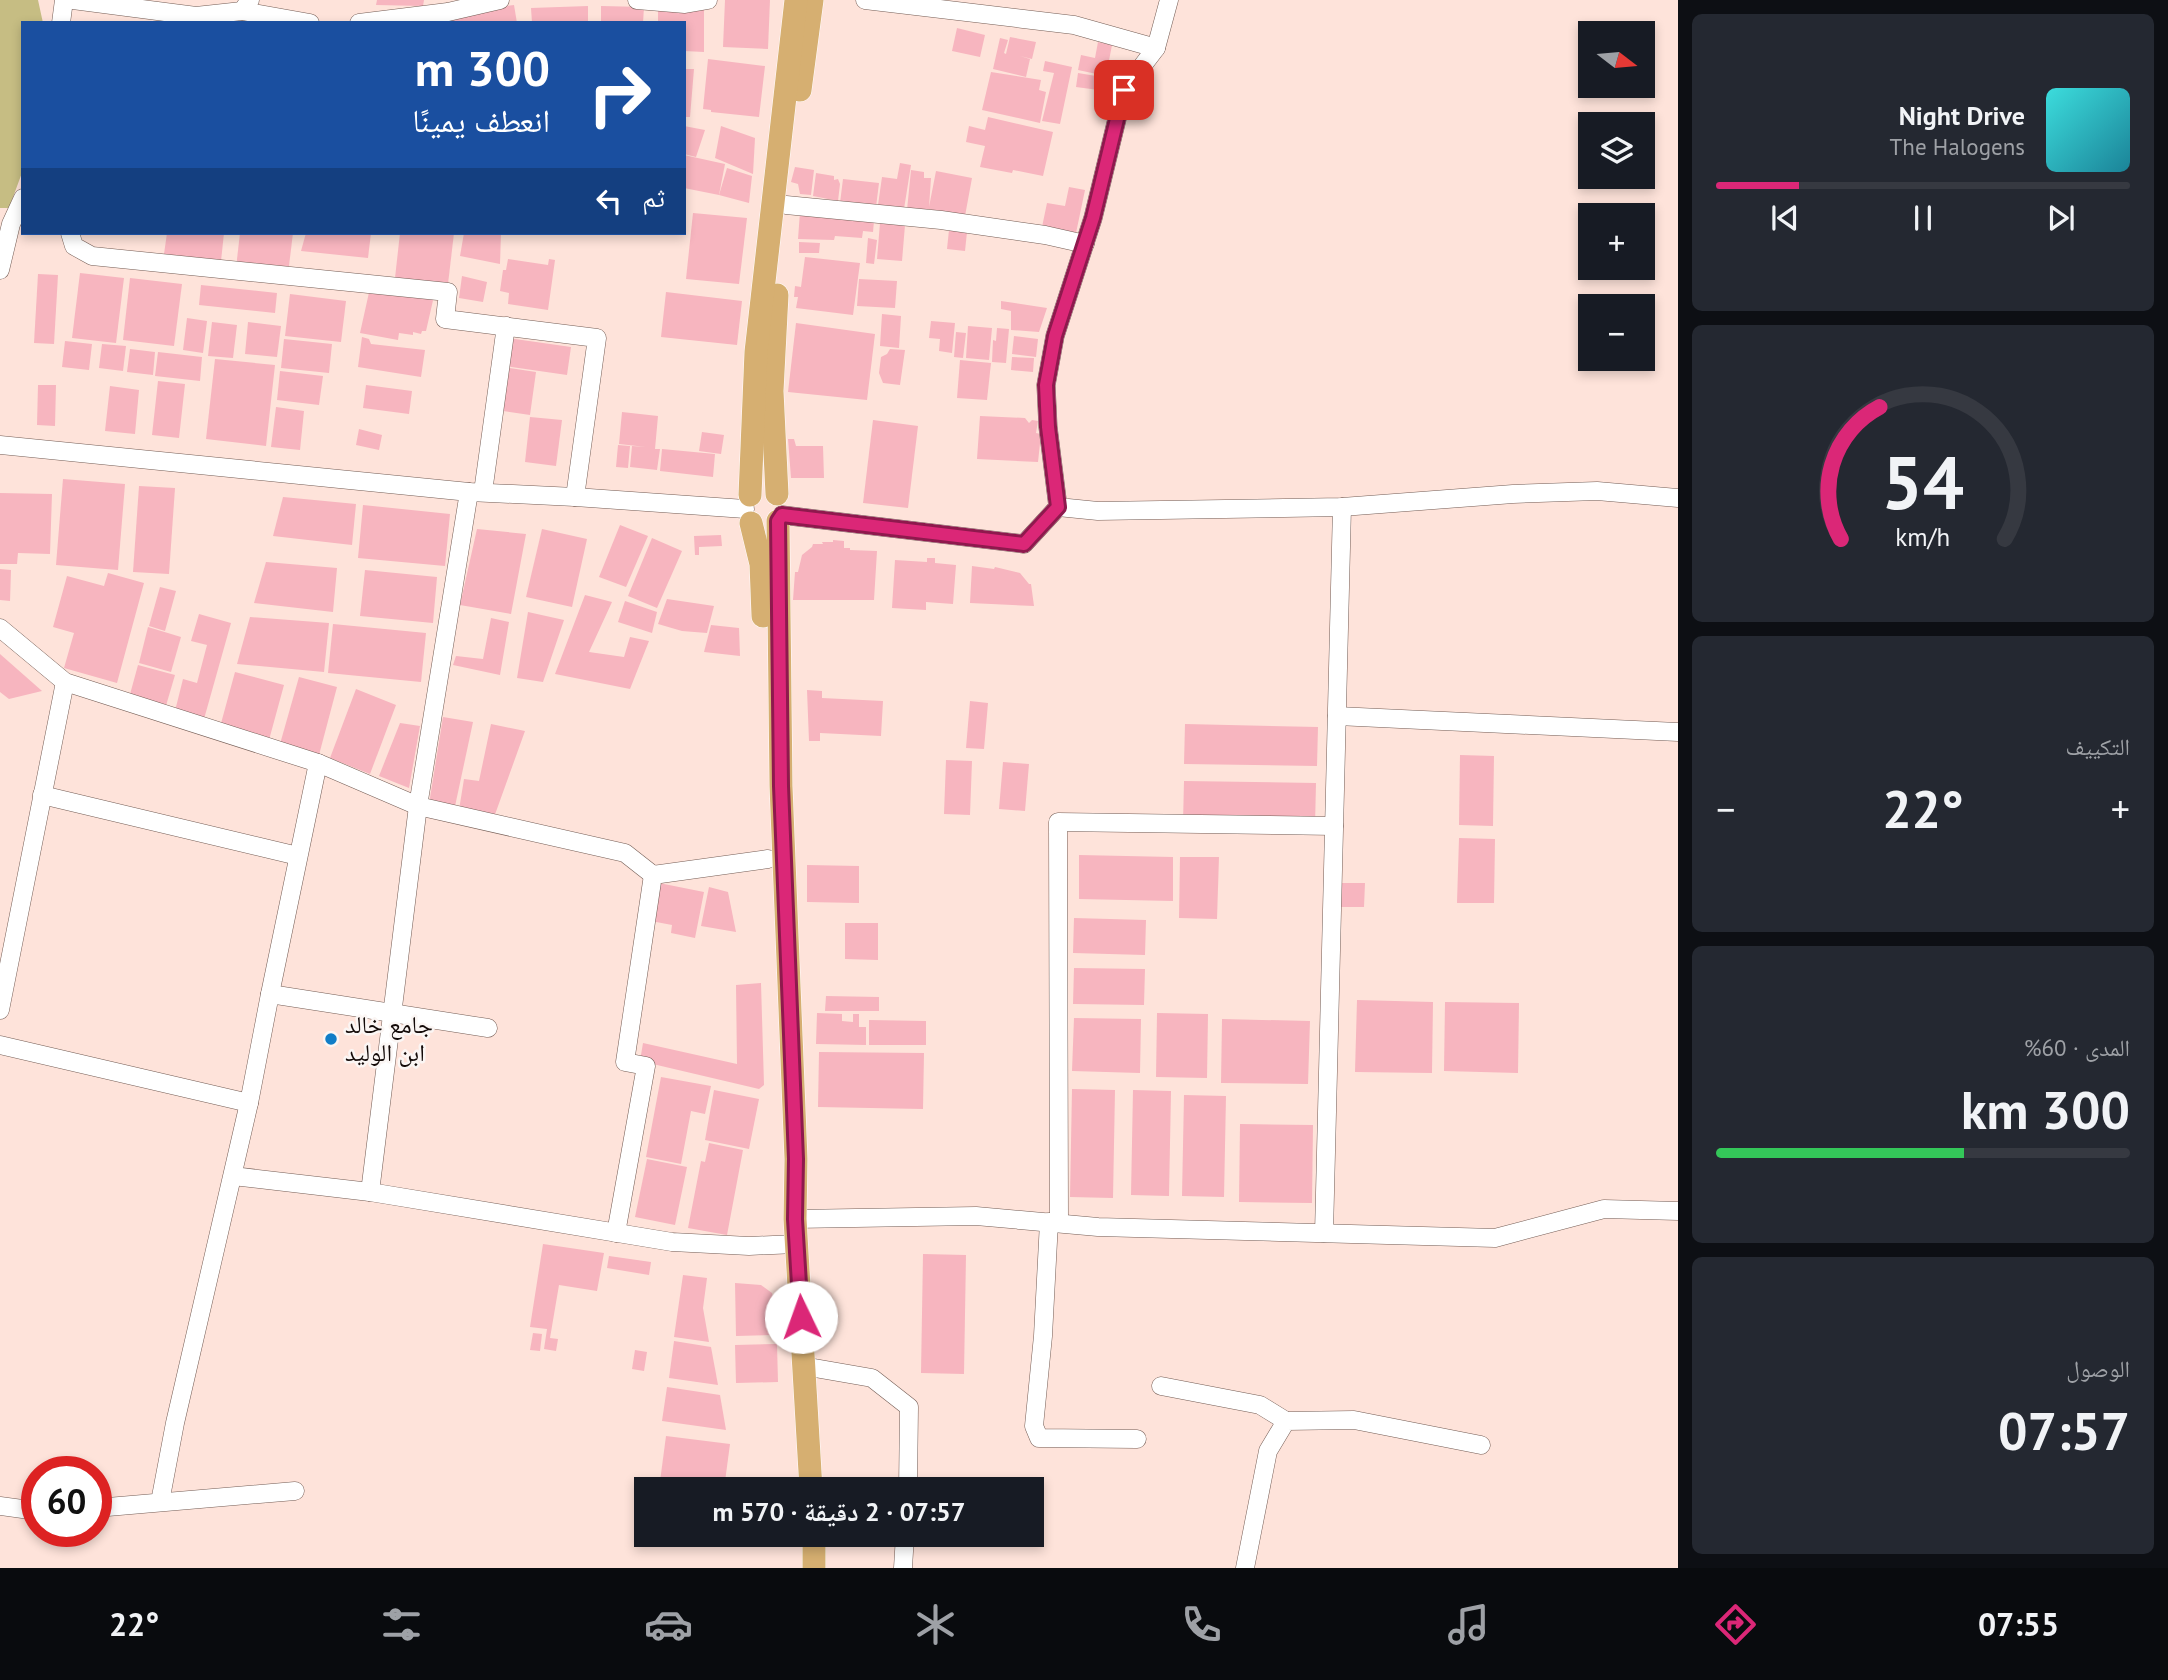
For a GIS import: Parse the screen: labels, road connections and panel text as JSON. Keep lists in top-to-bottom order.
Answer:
{
  "places": ["جامع خالد ابن الوليد"],
  "north": "right",
  "page": {
    "map_buttons": ["+", "−"],
    "turn": ["300 m", "انعطف يمينًا"],
    "song": ["Night Drive", "The Halogens"],
    "then": "ثم",
    "tile": [
      "التكييف",
      ["المدى · 60%", "300 km"],
      ["الوصول", "07:57"]
    ],
    "heat": ["−", "22°", "+"],
    "limit": "60",
    "trip": "07:57 · 2 دقيقة · 570 m",
    "tabs": ["07:55", "22°"],
    "gauge": ["54", "km/h"]
  }
}
